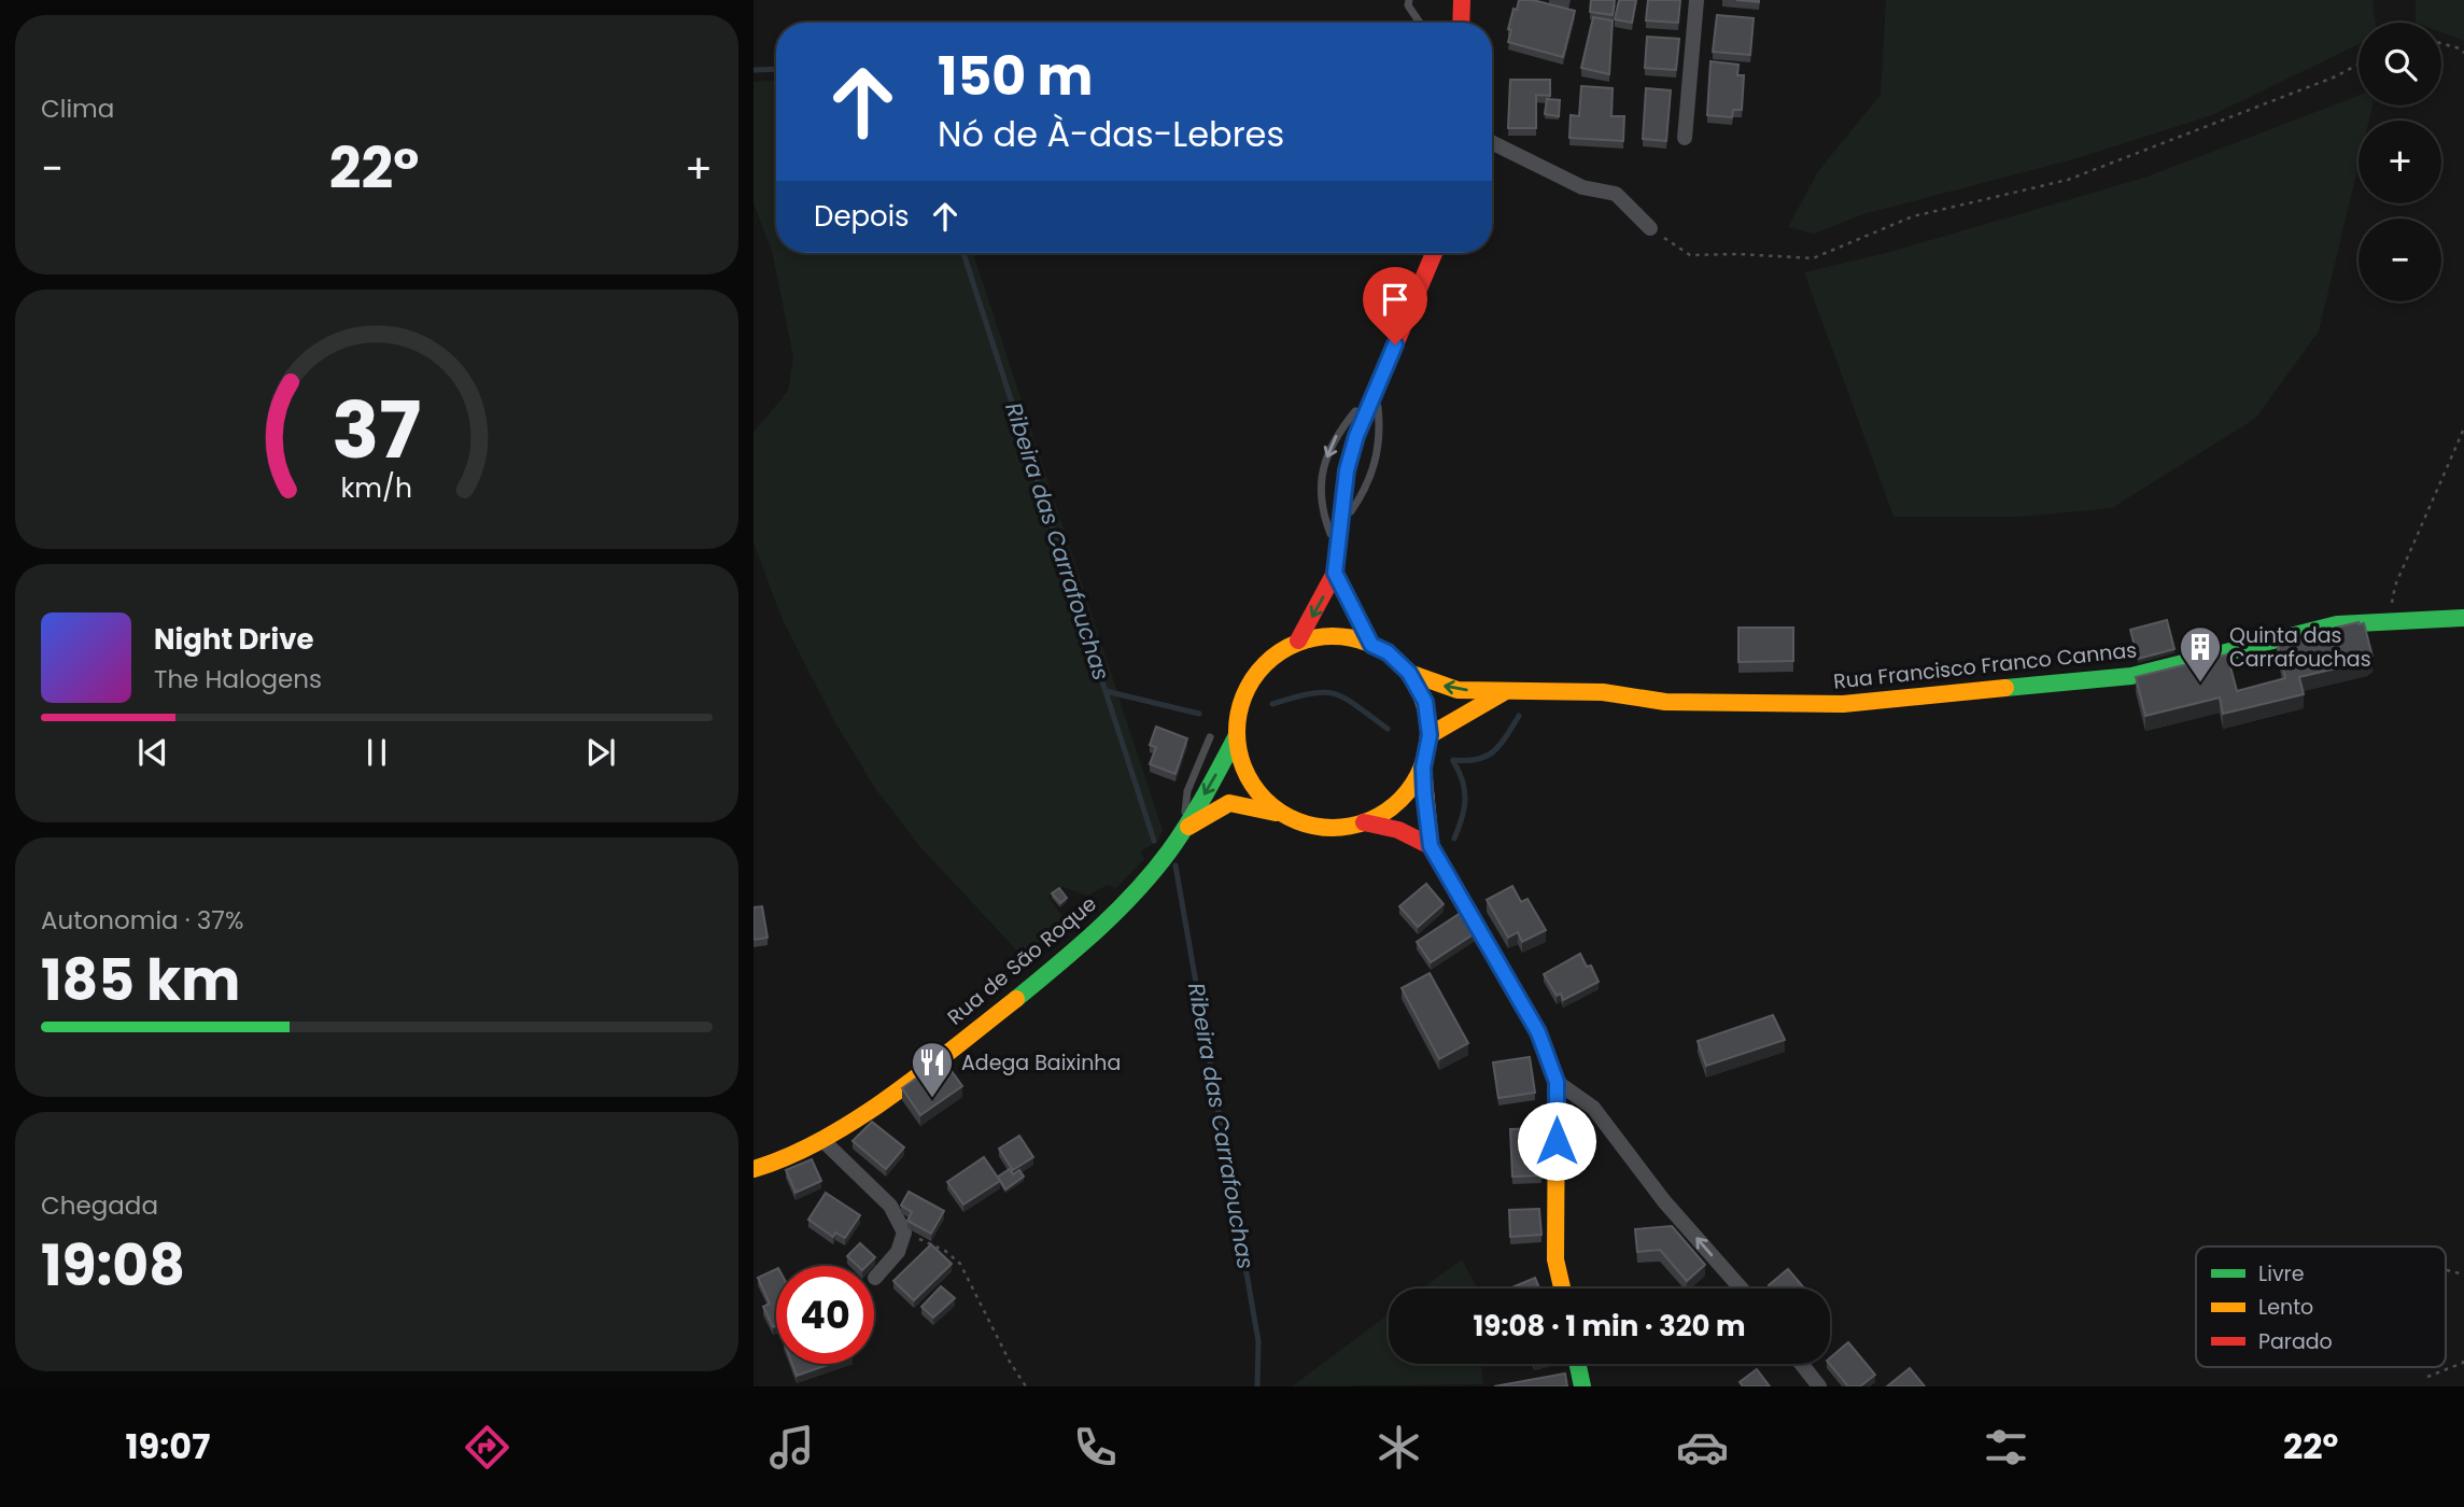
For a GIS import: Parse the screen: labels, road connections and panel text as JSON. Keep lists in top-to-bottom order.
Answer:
{
  "streets": {
    "main road": ["Rua Francisco Franco Cannas", "Rua de São Roque"]
  },
  "crossings": [
    ["Rua Francisco Franco Cannas", "Rua de São Roque"]
  ],
  "water": ["Ribeira das Carrafouchas"],
  "places": {
    "building": ["Quinta das Carrafouchas"],
    "restaurant": ["Adega Baixinha"]
  },
  "legend": ["Livre", "Lento", "Parado"],
  "page": {
    "tile": [
      "Clima",
      ["Autonomia · 37%", "185 km"],
      ["Chegada", "19:08"]
    ],
    "map_buttons": ["+", "−"],
    "turn": ["150 m", "Nó de À-das-Lebres"],
    "heat": ["−", "22°", "+"],
    "then": "Depois",
    "song": ["Night Drive", "The Halogens"],
    "limit": "40",
    "trip": "19:08 · 1 min · 320 m",
    "tabs": ["19:07", "22°"],
    "gauge": ["37", "km/h"]
  }
}
